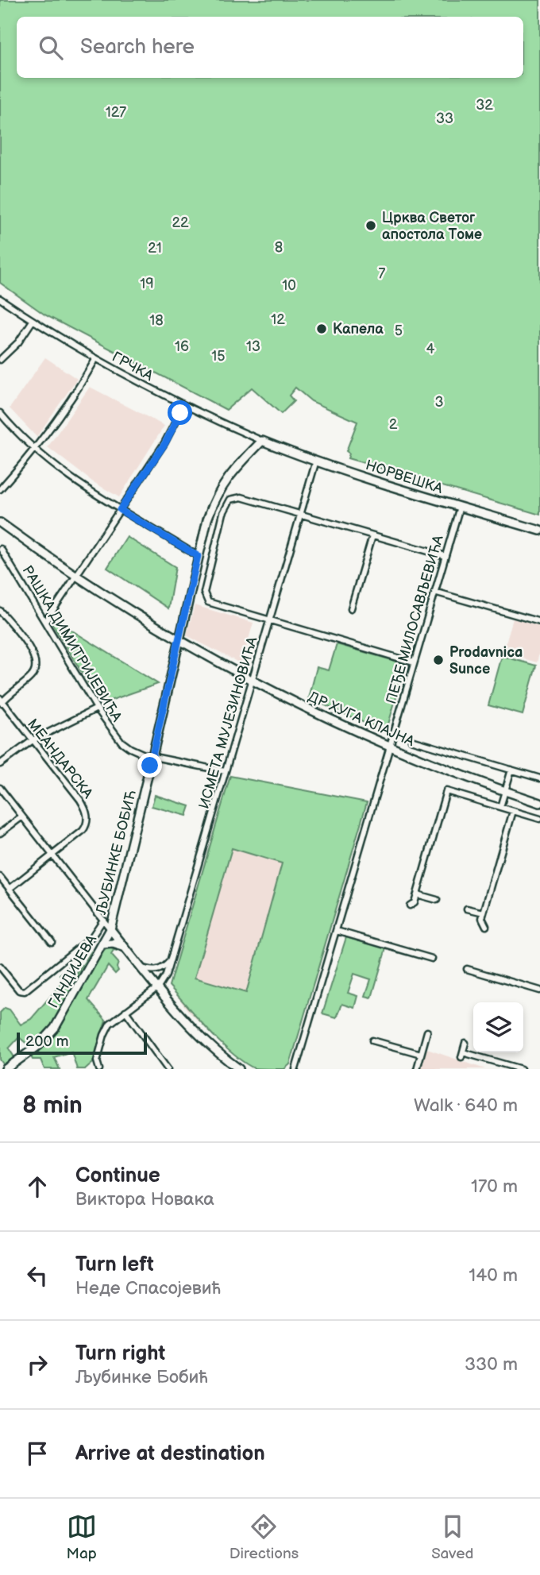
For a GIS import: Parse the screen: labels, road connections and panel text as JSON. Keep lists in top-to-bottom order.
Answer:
{
  "streets": {
    "main road": [
      "НОРВЕШКА",
      "ДР ХУГА КЛАЈНА",
      "ЉУБИНКЕ БОБИЋ",
      "ГАНДИЈЕВА"
    ],
    "street": [
      "ГРЧКА",
      "ПЕЂЕ МИЛОСАВЉЕВИЋА",
      "РАШКА ДИМИТРИЈЕВИЋА",
      "ИСМЕТА МУЈЕЗИНОВИЋА",
      "МЕАНДАРСКА"
    ]
  },
  "crossings": [
    ["ГРЧКА", "НОРВЕШКА"],
    ["ГРЧКА", "ЉУБИНКЕ БОБИЋ"],
    ["НОРВЕШКА", "ПЕЂЕ МИЛОСАВЉЕВИЋА"],
    ["НОРВЕШКА", "ИСМЕТА МУЈЕЗИНОВИЋА"],
    ["НОРВЕШКА", "ЉУБИНКЕ БОБИЋ"],
    ["ПЕЂЕ МИЛОСАВЉЕВИЋА", "ДР ХУГА КЛАЈНА"],
    ["РАШКА ДИМИТРИЈЕВИЋА", "ИСМЕТА МУЈЕЗИНОВИЋА"],
    ["РАШКА ДИМИТРИЈЕВИЋА", "ЉУБИНКЕ БОБИЋ"],
    ["ДР ХУГА КЛАЈНА", "ИСМЕТА МУЈЕЗИНОВИЋА"],
    ["ДР ХУГА КЛАЈНА", "ЉУБИНКЕ БОБИЋ"],
    ["ЉУБИНКЕ БОБИЋ", "ГАНДИЈЕВА"]
  ],
  "parks": [
    "32",
    "127",
    "33",
    "22",
    "8",
    "21",
    "7",
    "19",
    "10",
    "12",
    "18",
    "5",
    "16",
    "13",
    "4",
    "15",
    "3",
    "2"
  ],
  "places": ["Црква Светог апостола Томе", "Капела", "Prodavnica Sunce"],
  "scale_bar": "200 m",
  "page": {
    "search": "Search here",
    "scale": "200 m",
    "heading": ["8 min", "Walk · 640 m"],
    "list": [
      ["Continue", "Виктора Новака", "170 m"],
      ["Turn left", "Неде Спасојевић", "140 m"],
      ["Turn right", "Љубинке Бобић", "330 m"],
      "Arrive at destination"
    ],
    "nav": ["Map", "Directions", "Saved"]
  }
}
